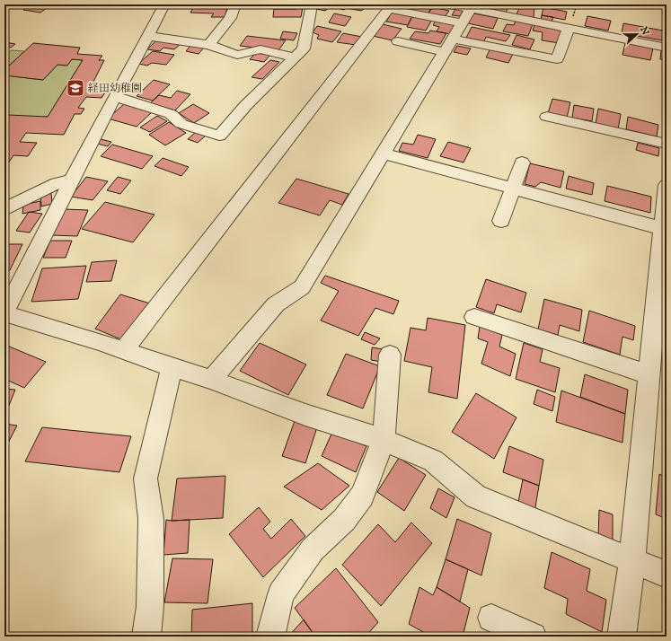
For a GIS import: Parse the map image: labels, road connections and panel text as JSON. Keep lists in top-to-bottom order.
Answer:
{
  "places": {
    "school or university": ["経田幼稚園"]
  },
  "north": "right"
}
